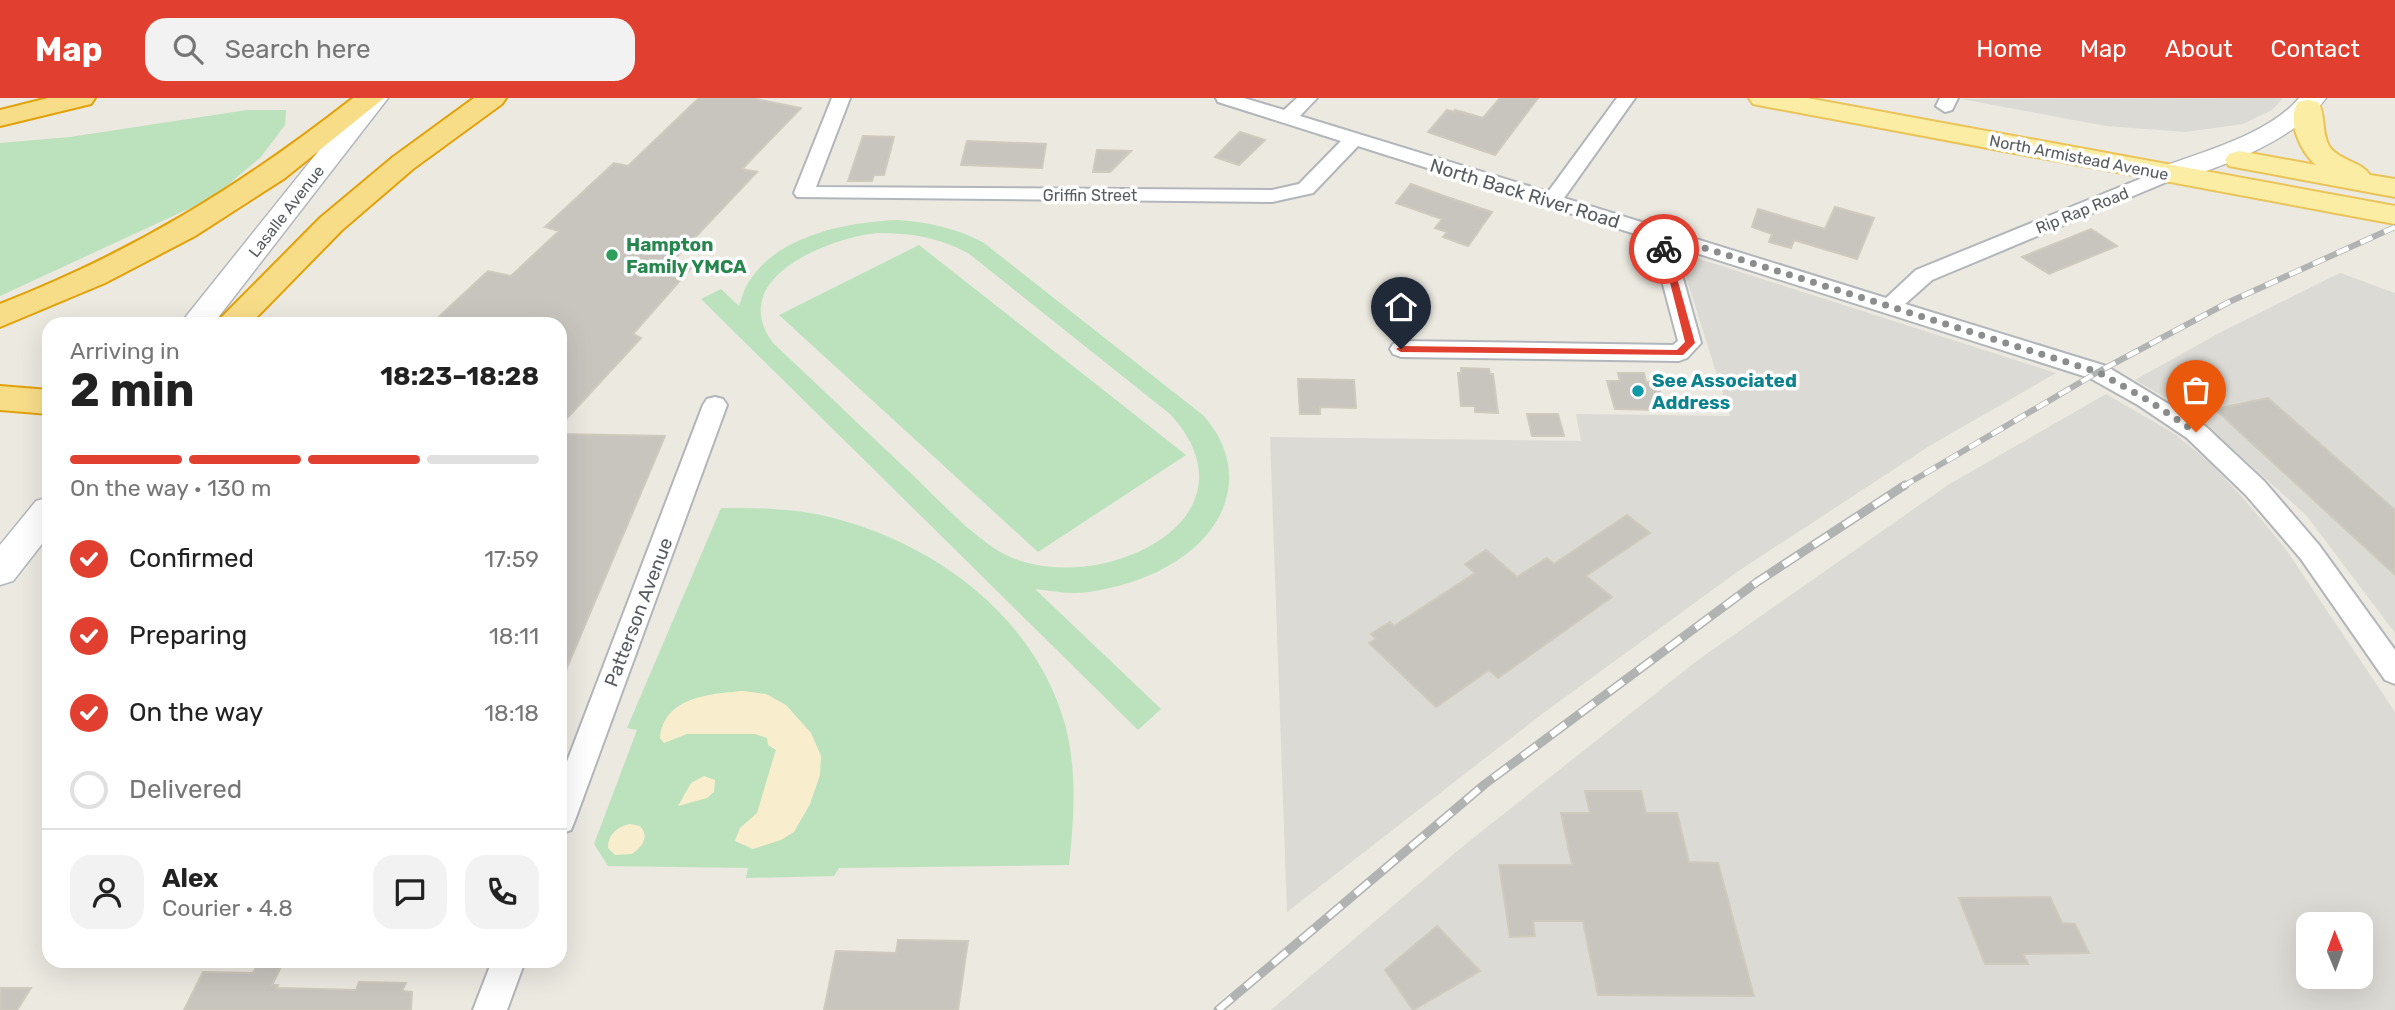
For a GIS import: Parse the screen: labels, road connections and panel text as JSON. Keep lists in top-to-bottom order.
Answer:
{
  "streets": {
    "main road": ["North Armistead Avenue", "Rip Rap Road", "Lasalle Avenue"],
    "street": ["North Back River Road", "Griffin Street", "Patterson Avenue"]
  },
  "crossings": [
    ["North Armistead Avenue", "Rip Rap Road"],
    ["North Back River Road", "Griffin Street"],
    ["North Back River Road", "Rip Rap Road"]
  ],
  "places": ["Hampton Family YMCA", "See Associated Address"],
  "north": "top",
  "page": {
    "header": "Map",
    "search": "Search here",
    "nav": [
      "Home",
      "Map",
      "About",
      "Contact"
    ],
    "heading": ["2 min", "Arriving in", "18:23–18:28"],
    "panel": ["Alex", "Courier · 4.8"],
    "bar": "On the way · 130 m",
    "list": [
      ["Confirmed", "17:59"],
      ["Preparing", "18:11"],
      ["On the way", "18:18"],
      "Delivered"
    ]
  }
}
